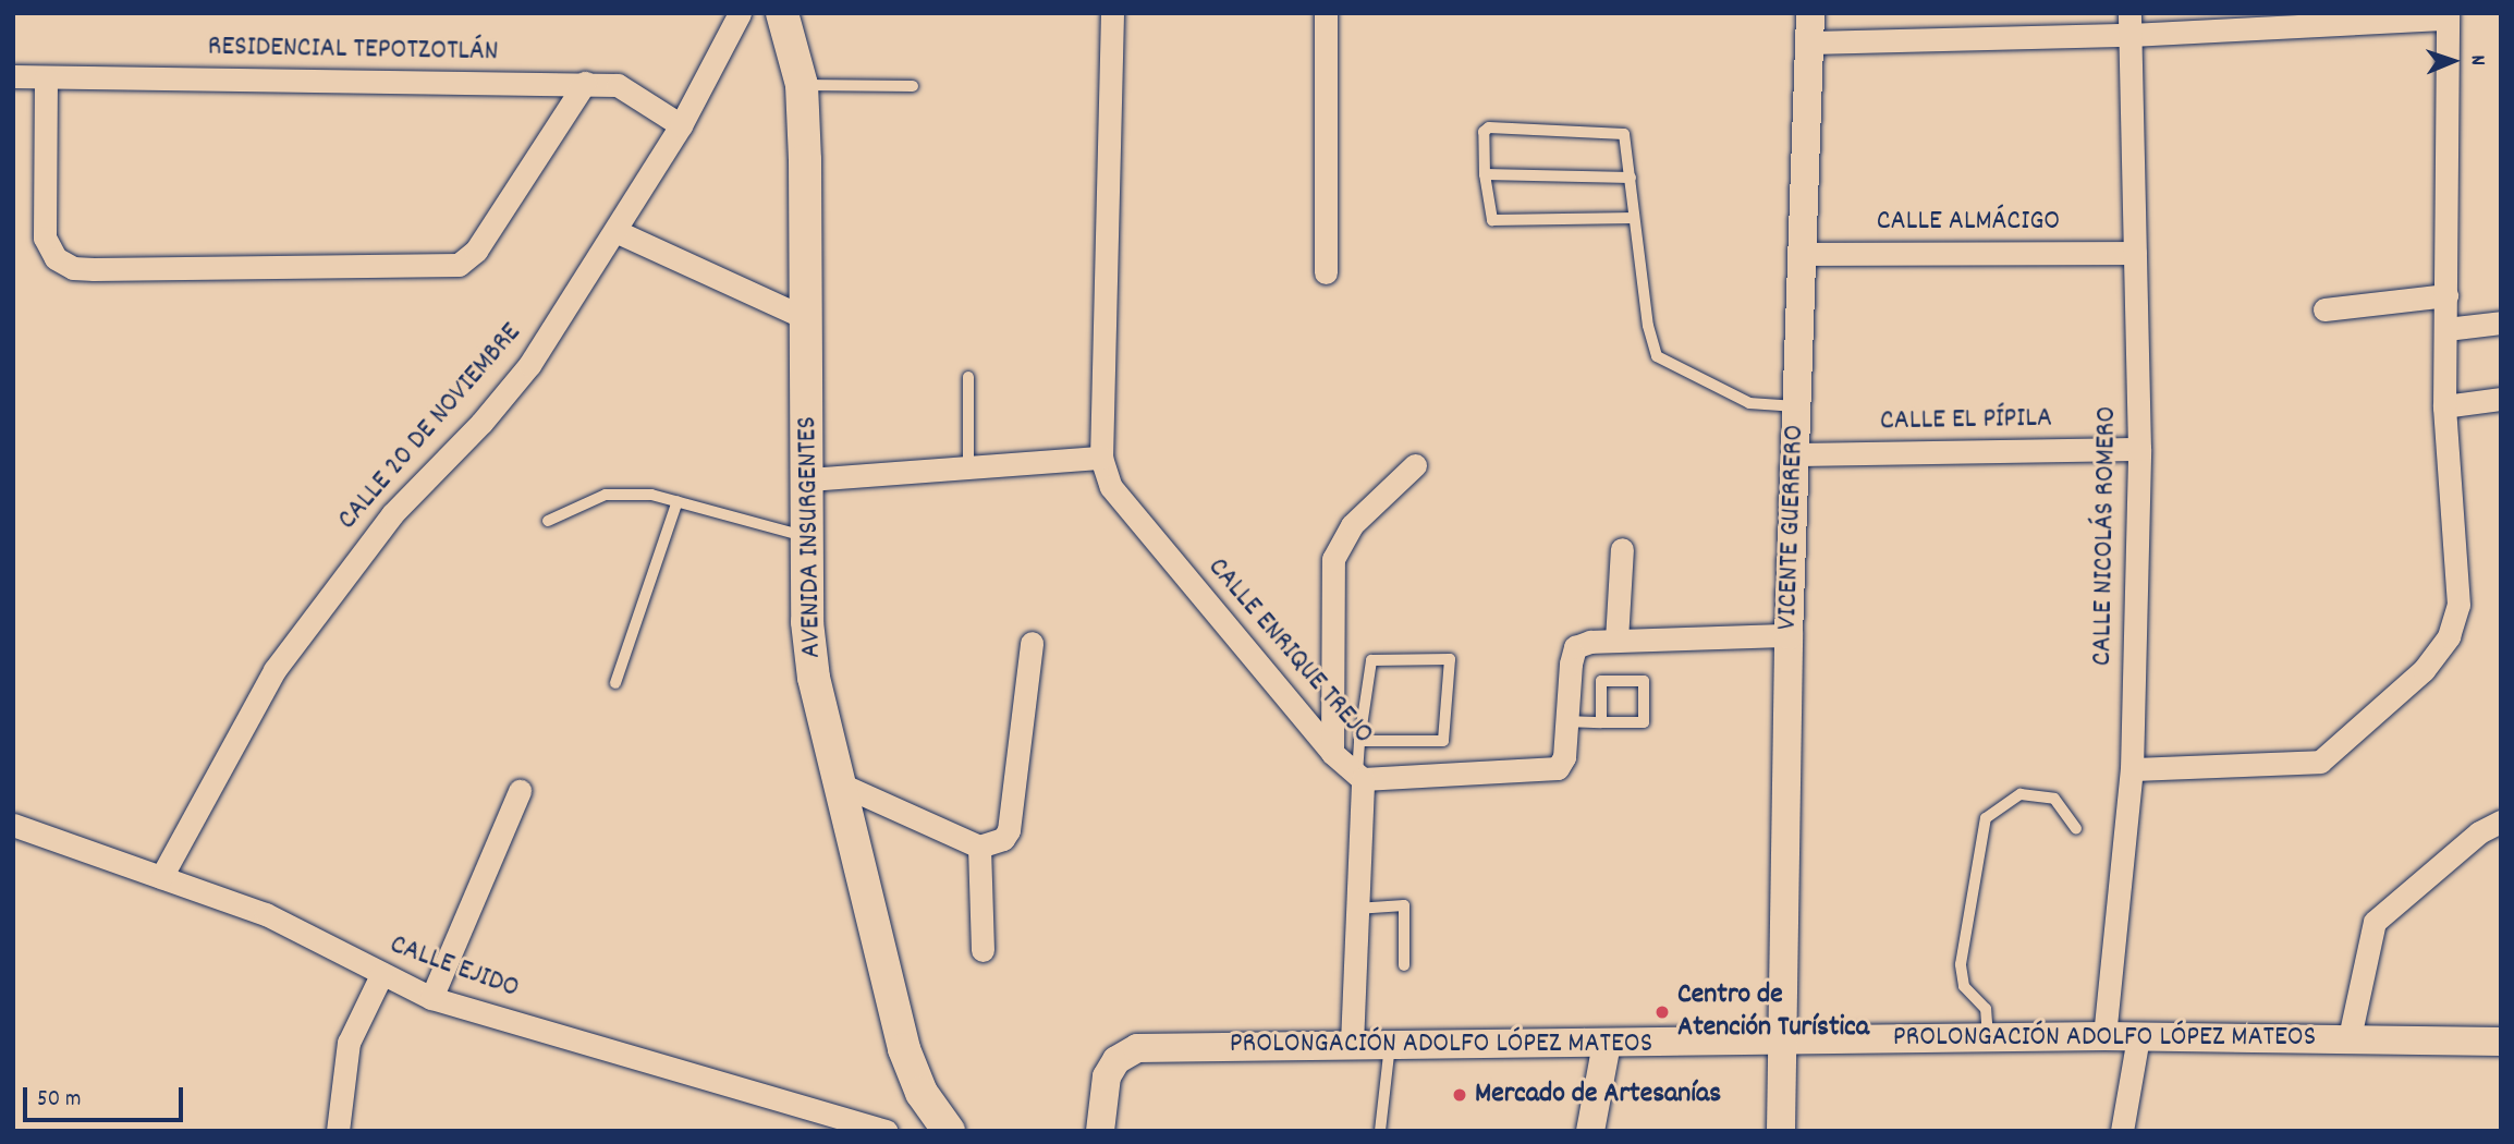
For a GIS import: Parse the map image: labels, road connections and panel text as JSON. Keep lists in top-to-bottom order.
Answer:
{
  "streets": {
    "main road": ["AVENIDA INSURGENTES"],
    "street": [
      "RESIDENCIAL TEPOTZOTLÁN",
      "CALLE ALMÁCIGO",
      "CALLE EL PÍPILA",
      "CALLE 20 DE NOVIEMBRE",
      "VICENTE GUERRERO",
      "CALLE NICOLÁS ROMERO",
      "CALLE ENRIQUE TREJO",
      "CALLE EJIDO",
      "PROLONGACIÓN ADOLFO LÓPEZ MATEOS"
    ]
  },
  "crossings": [
    ["RESIDENCIAL TEPOTZOTLÁN", "CALLE 20 DE NOVIEMBRE"],
    ["CALLE ALMÁCIGO", "VICENTE GUERRERO"],
    ["CALLE ALMÁCIGO", "CALLE NICOLÁS ROMERO"],
    ["CALLE EL PÍPILA", "VICENTE GUERRERO"],
    ["CALLE EL PÍPILA", "CALLE NICOLÁS ROMERO"],
    ["CALLE 20 DE NOVIEMBRE", "CALLE EJIDO"],
    ["VICENTE GUERRERO", "PROLONGACIÓN ADOLFO LÓPEZ MATEOS"],
    ["CALLE NICOLÁS ROMERO", "PROLONGACIÓN ADOLFO LÓPEZ MATEOS"],
    ["CALLE ENRIQUE TREJO", "PROLONGACIÓN ADOLFO LÓPEZ MATEOS"]
  ],
  "places": ["Centro de Atención Turística", "Mercado de Artesanías"],
  "scale_bar": "50 m",
  "north": "right"
}
